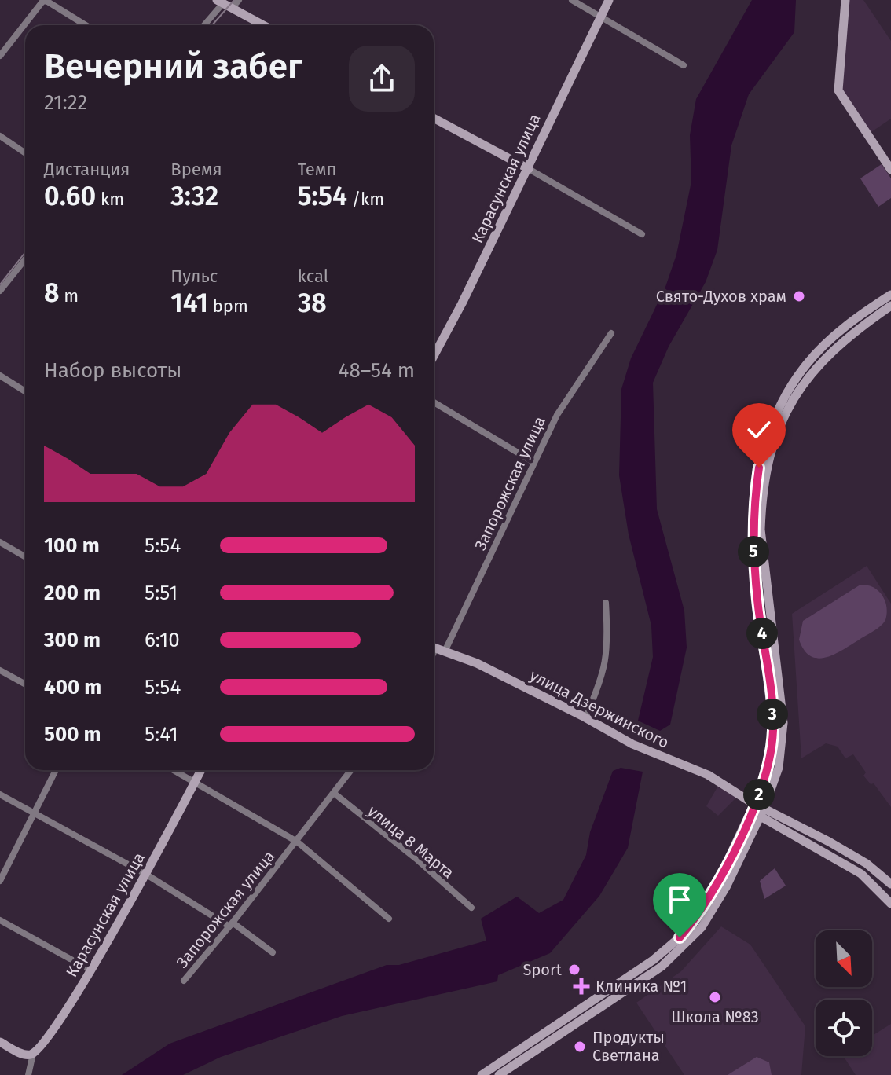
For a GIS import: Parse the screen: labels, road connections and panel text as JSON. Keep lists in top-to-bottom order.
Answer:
{
  "streets": {
    "main road": ["Карасунская улица", "улица Дзержинского"],
    "street": ["Запорожская улица", "улица 8 Марта"]
  },
  "crossings": [
    ["Запорожская улица", "улица Дзержинского"],
    ["Запорожская улица", "улица 8 Марта"]
  ],
  "places": {
    "other": [
      "Свято-Духов храм",
      "Sport",
      "Школа №83",
      "Продукты Светлана"
    ],
    "health": ["Клиника №1"]
  },
  "north": "bottom right",
  "page": {
    "heading": ["Вечерний забег", "21:22"],
    "stats": [
      ["Дистанция", "0.60 km"],
      ["Время", "3:32"],
      ["Темп", "5:54 /km"],
      ["8 m"],
      ["Пульс", "141 bpm"],
      ["kcal", "38"]
    ],
    "chart": ["Набор высоты", "48–54 m"],
    "list": [
      {
        "name": "100 m",
        "note": "5:54"
      },
      {
        "name": "200 m",
        "note": "5:51"
      },
      {
        "name": "300 m",
        "note": "6:10"
      },
      {
        "name": "400 m",
        "note": "5:54"
      },
      {
        "name": "500 m",
        "note": "5:41"
      }
    ],
    "pins": [
      "5",
      "4",
      "3",
      "2"
    ]
  }
}
